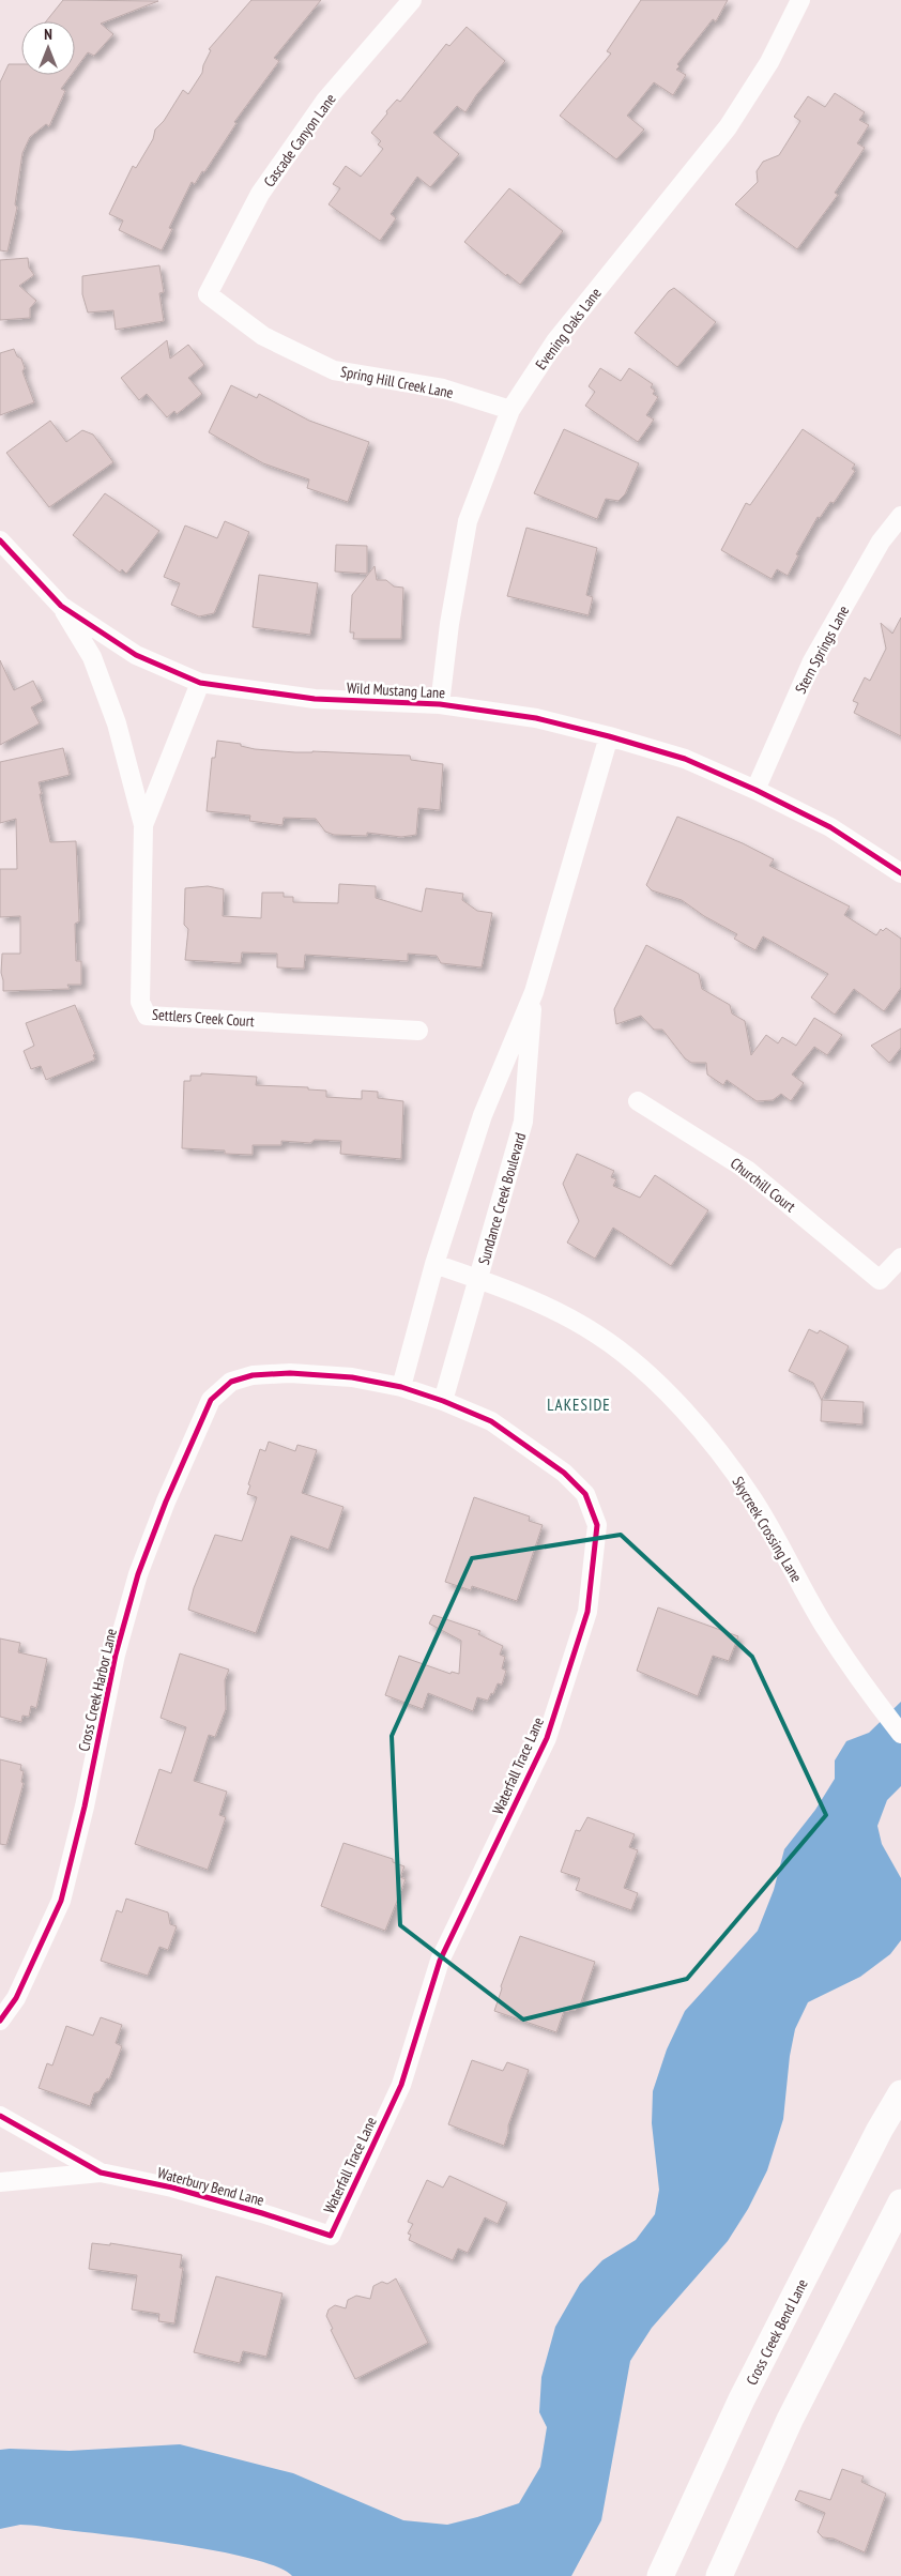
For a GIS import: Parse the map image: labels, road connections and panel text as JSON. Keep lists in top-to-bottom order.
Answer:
{
  "streets": {
    "main road": ["Cross Creek Bend Lane"],
    "street": [
      "Cascade Canyon Lane",
      "Evening Oaks Lane",
      "Spring Hill Creek Lane",
      "Stern Springs Lane",
      "Wild Mustang Lane",
      "Settlers Creek Court",
      "Churchill Court",
      "Sundance Creek Boulevard",
      "Skycreek Crossing Lane",
      "Cross Creek Harbor Lane",
      "Waterfall Trace Lane",
      "Waterbury Bend Lane"
    ]
  },
  "crossings": [
    ["Cascade Canyon Lane", "Spring Hill Creek Lane"],
    ["Evening Oaks Lane", "Spring Hill Creek Lane"],
    ["Evening Oaks Lane", "Wild Mustang Lane"],
    ["Stern Springs Lane", "Wild Mustang Lane"],
    ["Wild Mustang Lane", "Settlers Creek Court"],
    ["Wild Mustang Lane", "Sundance Creek Boulevard"],
    ["Sundance Creek Boulevard", "Skycreek Crossing Lane"],
    ["Sundance Creek Boulevard", "Cross Creek Harbor Lane"],
    ["Sundance Creek Boulevard", "Waterfall Trace Lane"],
    ["Cross Creek Harbor Lane", "Waterfall Trace Lane"],
    ["Waterfall Trace Lane", "Waterbury Bend Lane"]
  ],
  "districts": ["LAKESIDE"],
  "north": "top"
}
